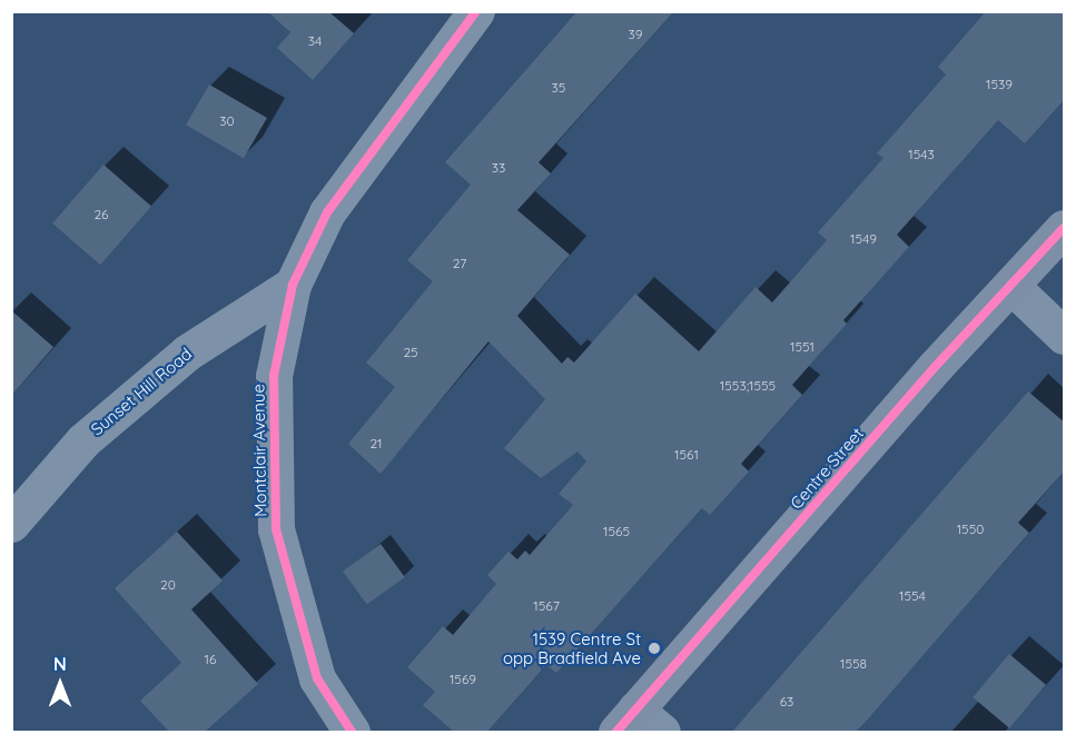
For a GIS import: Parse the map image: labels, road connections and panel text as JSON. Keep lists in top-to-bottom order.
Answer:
{
  "streets": {
    "main road": ["Centre Street"],
    "street": ["Sunset Hill Road", "Montclair Avenue"]
  },
  "crossings": [
    ["Sunset Hill Road", "Montclair Avenue"]
  ],
  "places": ["1539 Centre St opp Bradfield Ave"],
  "house_numbers": [
    "39",
    "34",
    "1539",
    "35",
    "30",
    "1543",
    "33",
    "26",
    "1549",
    "27",
    "1551",
    "25",
    "1553;1555",
    "21",
    "1561",
    "1550",
    "1565",
    "20",
    "1554",
    "1567",
    "16",
    "1558",
    "1569",
    "63"
  ],
  "north": "top"
}
